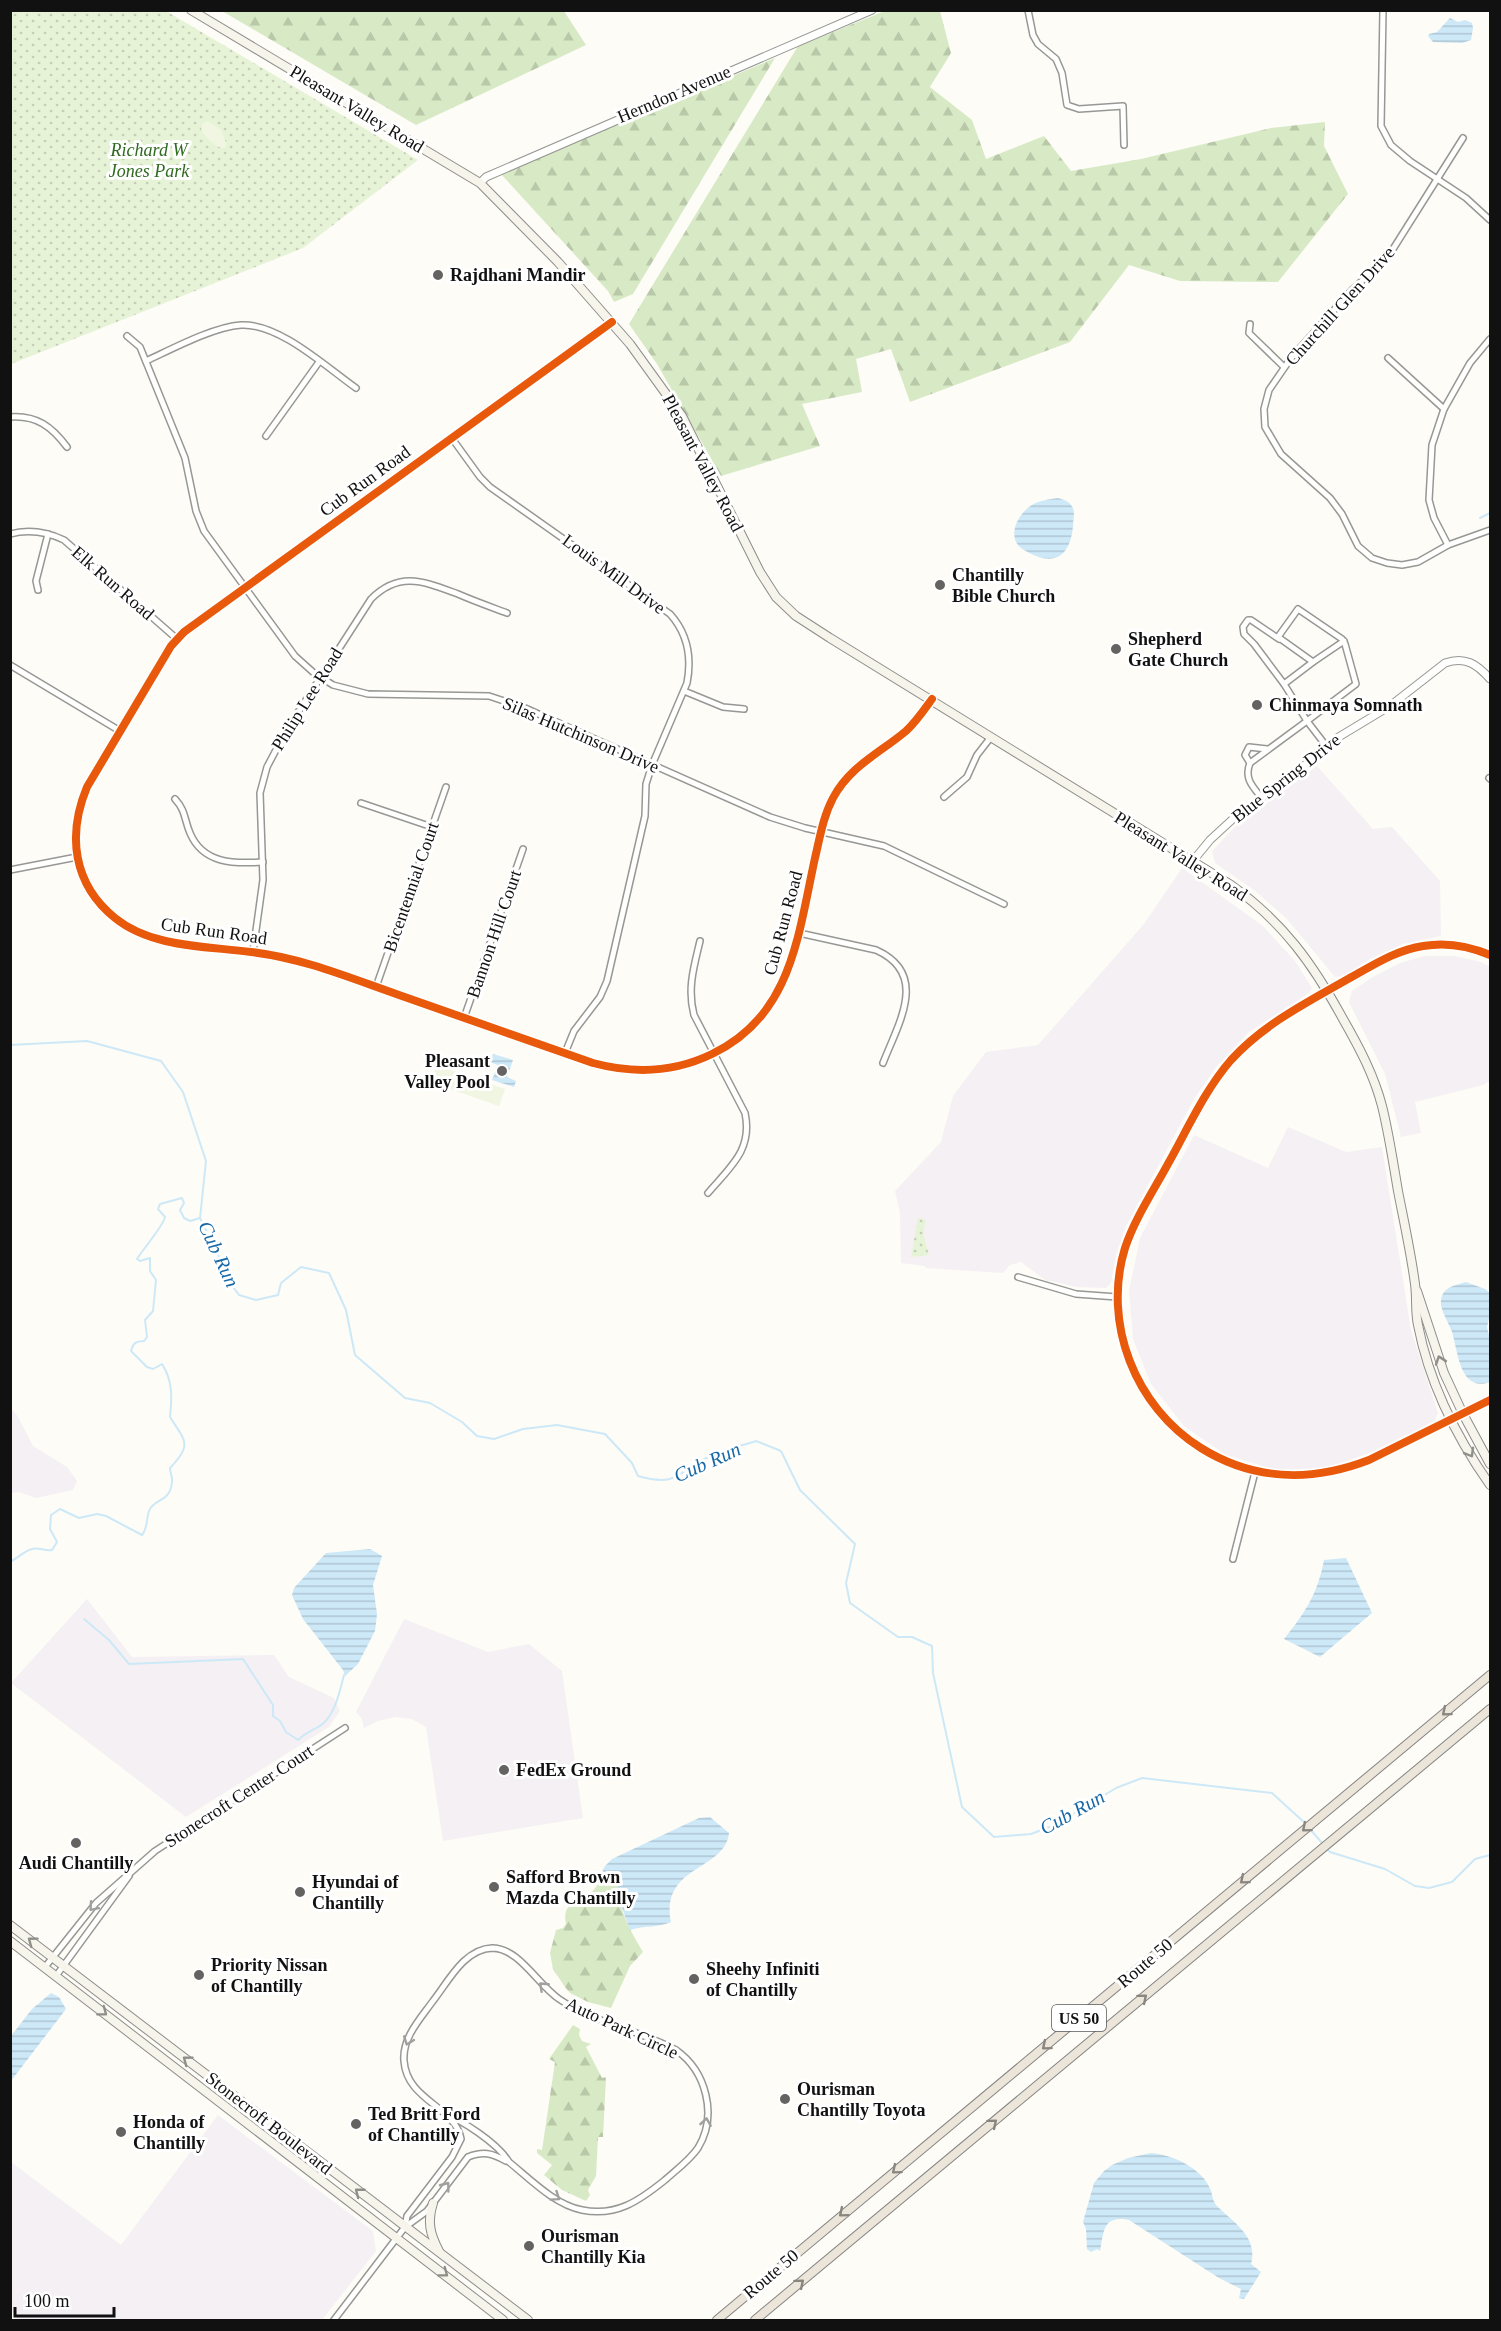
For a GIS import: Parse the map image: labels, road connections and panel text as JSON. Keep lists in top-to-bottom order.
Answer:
{
  "streets": {
    "highway": ["Route 50", "US 50"],
    "main road": ["Pleasant Valley Road", "Stonecroft Boulevard"],
    "street": [
      "Herndon Avenue",
      "Churchill Glen Drive",
      "Cub Run Road",
      "Louis Mill Drive",
      "Elk Run Road",
      "Philip Lee Road",
      "Silas Hutchinson Drive",
      "Blue Spring Drive",
      "Bicentennial Court",
      "Bannon Hill Court",
      "Stonecroft Center Court",
      "Auto Park Circle"
    ]
  },
  "crossings": [
    ["Herndon Avenue", "Pleasant Valley Road"],
    ["Pleasant Valley Road", "Cub Run Road"],
    ["Pleasant Valley Road", "Blue Spring Drive"],
    ["Cub Run Road", "Louis Mill Drive"],
    ["Cub Run Road", "Elk Run Road"],
    ["Cub Run Road", "Philip Lee Road"],
    ["Cub Run Road", "Silas Hutchinson Drive"],
    ["Cub Run Road", "Bicentennial Court"],
    ["Cub Run Road", "Bannon Hill Court"],
    ["Louis Mill Drive", "Silas Hutchinson Drive"],
    ["Philip Lee Road", "Silas Hutchinson Drive"],
    ["Stonecroft Center Court", "Stonecroft Boulevard"],
    ["Auto Park Circle", "Stonecroft Boulevard"]
  ],
  "water": ["Cub Run"],
  "parks": ["Richard W Jones Park"],
  "places": [
    "Rajdhani Mandir",
    "Chantilly Bible Church",
    "Shepherd Gate Church",
    "Chinmaya Somnath",
    "Pleasant Valley Pool",
    "FedEx Ground",
    "Audi Chantilly",
    "Safford Brown Mazda Chantilly",
    "Hyundai of Chantilly",
    "Priority Nissan of Chantilly",
    "Sheehy Infiniti of Chantilly",
    "Ourisman Chantilly Toyota",
    "Ted Britt Ford of Chantilly",
    "Honda of Chantilly",
    "Ourisman Chantilly Kia"
  ],
  "scale_bar": "100 m"
}
